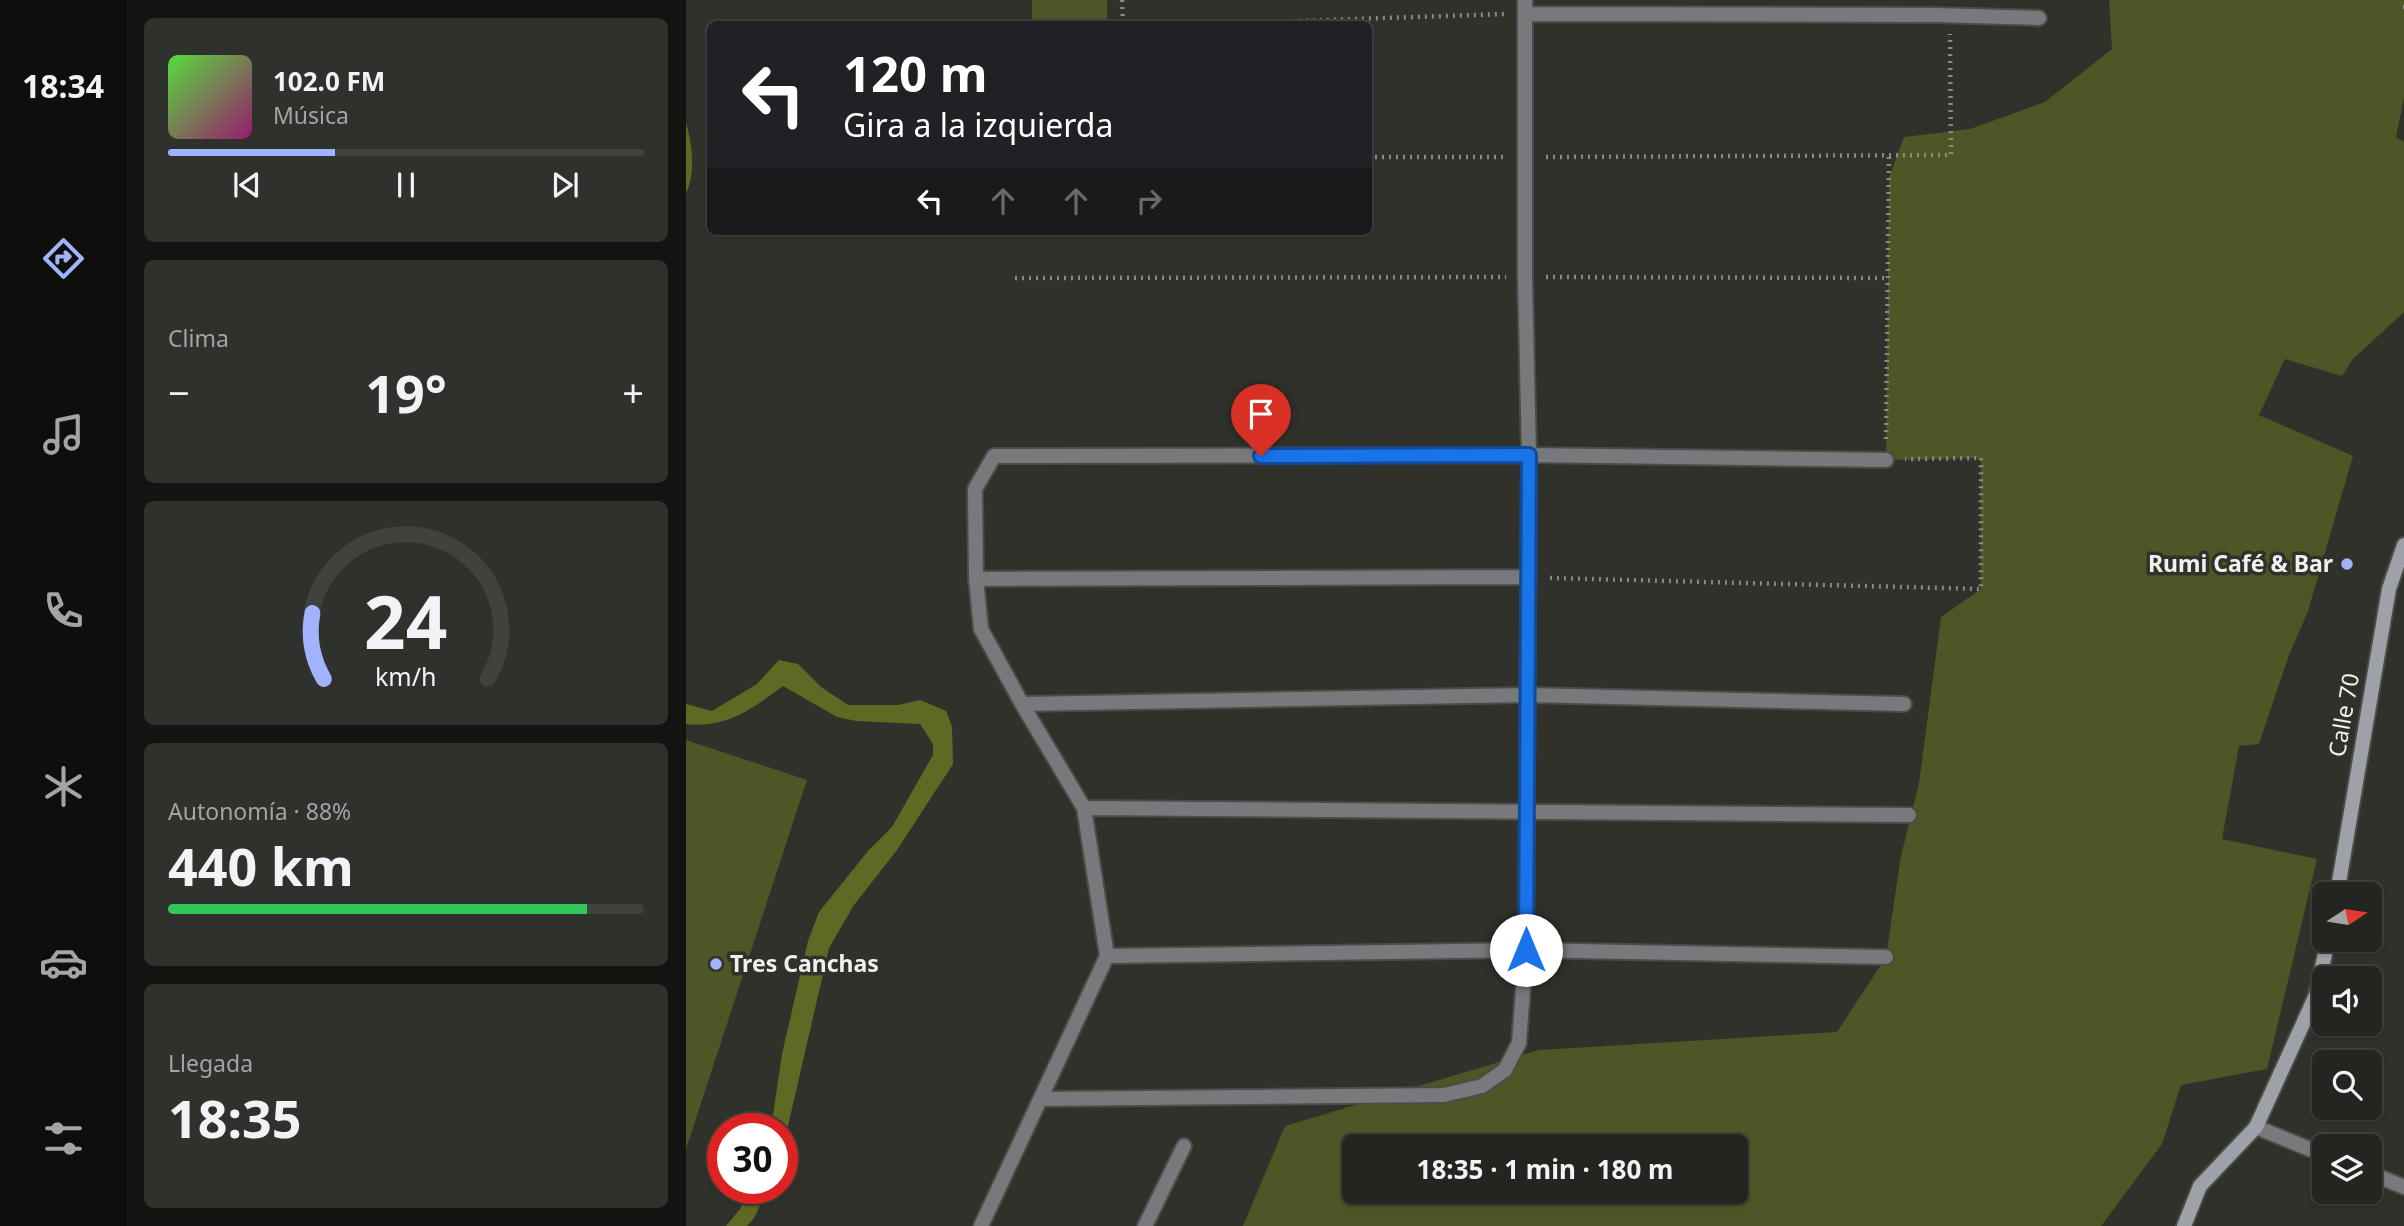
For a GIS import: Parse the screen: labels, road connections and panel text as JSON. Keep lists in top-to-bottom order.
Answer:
{
  "streets": {
    "main road": ["Calle 70"]
  },
  "places": ["Rumi Café & Bar", "Tres Canchas"],
  "north": "right",
  "page": {
    "tabs": "18:34",
    "turn": ["120 m", "Gira a la izquierda"],
    "song": ["102.0 FM", "Música"],
    "tile": [
      "Clima",
      ["Autonomía · 88%", "440 km"],
      ["Llegada", "18:35"]
    ],
    "heat": ["−", "19°", "+"],
    "limit": "30",
    "trip": "18:35 · 1 min · 180 m",
    "gauge": ["24", "km/h"]
  }
}
